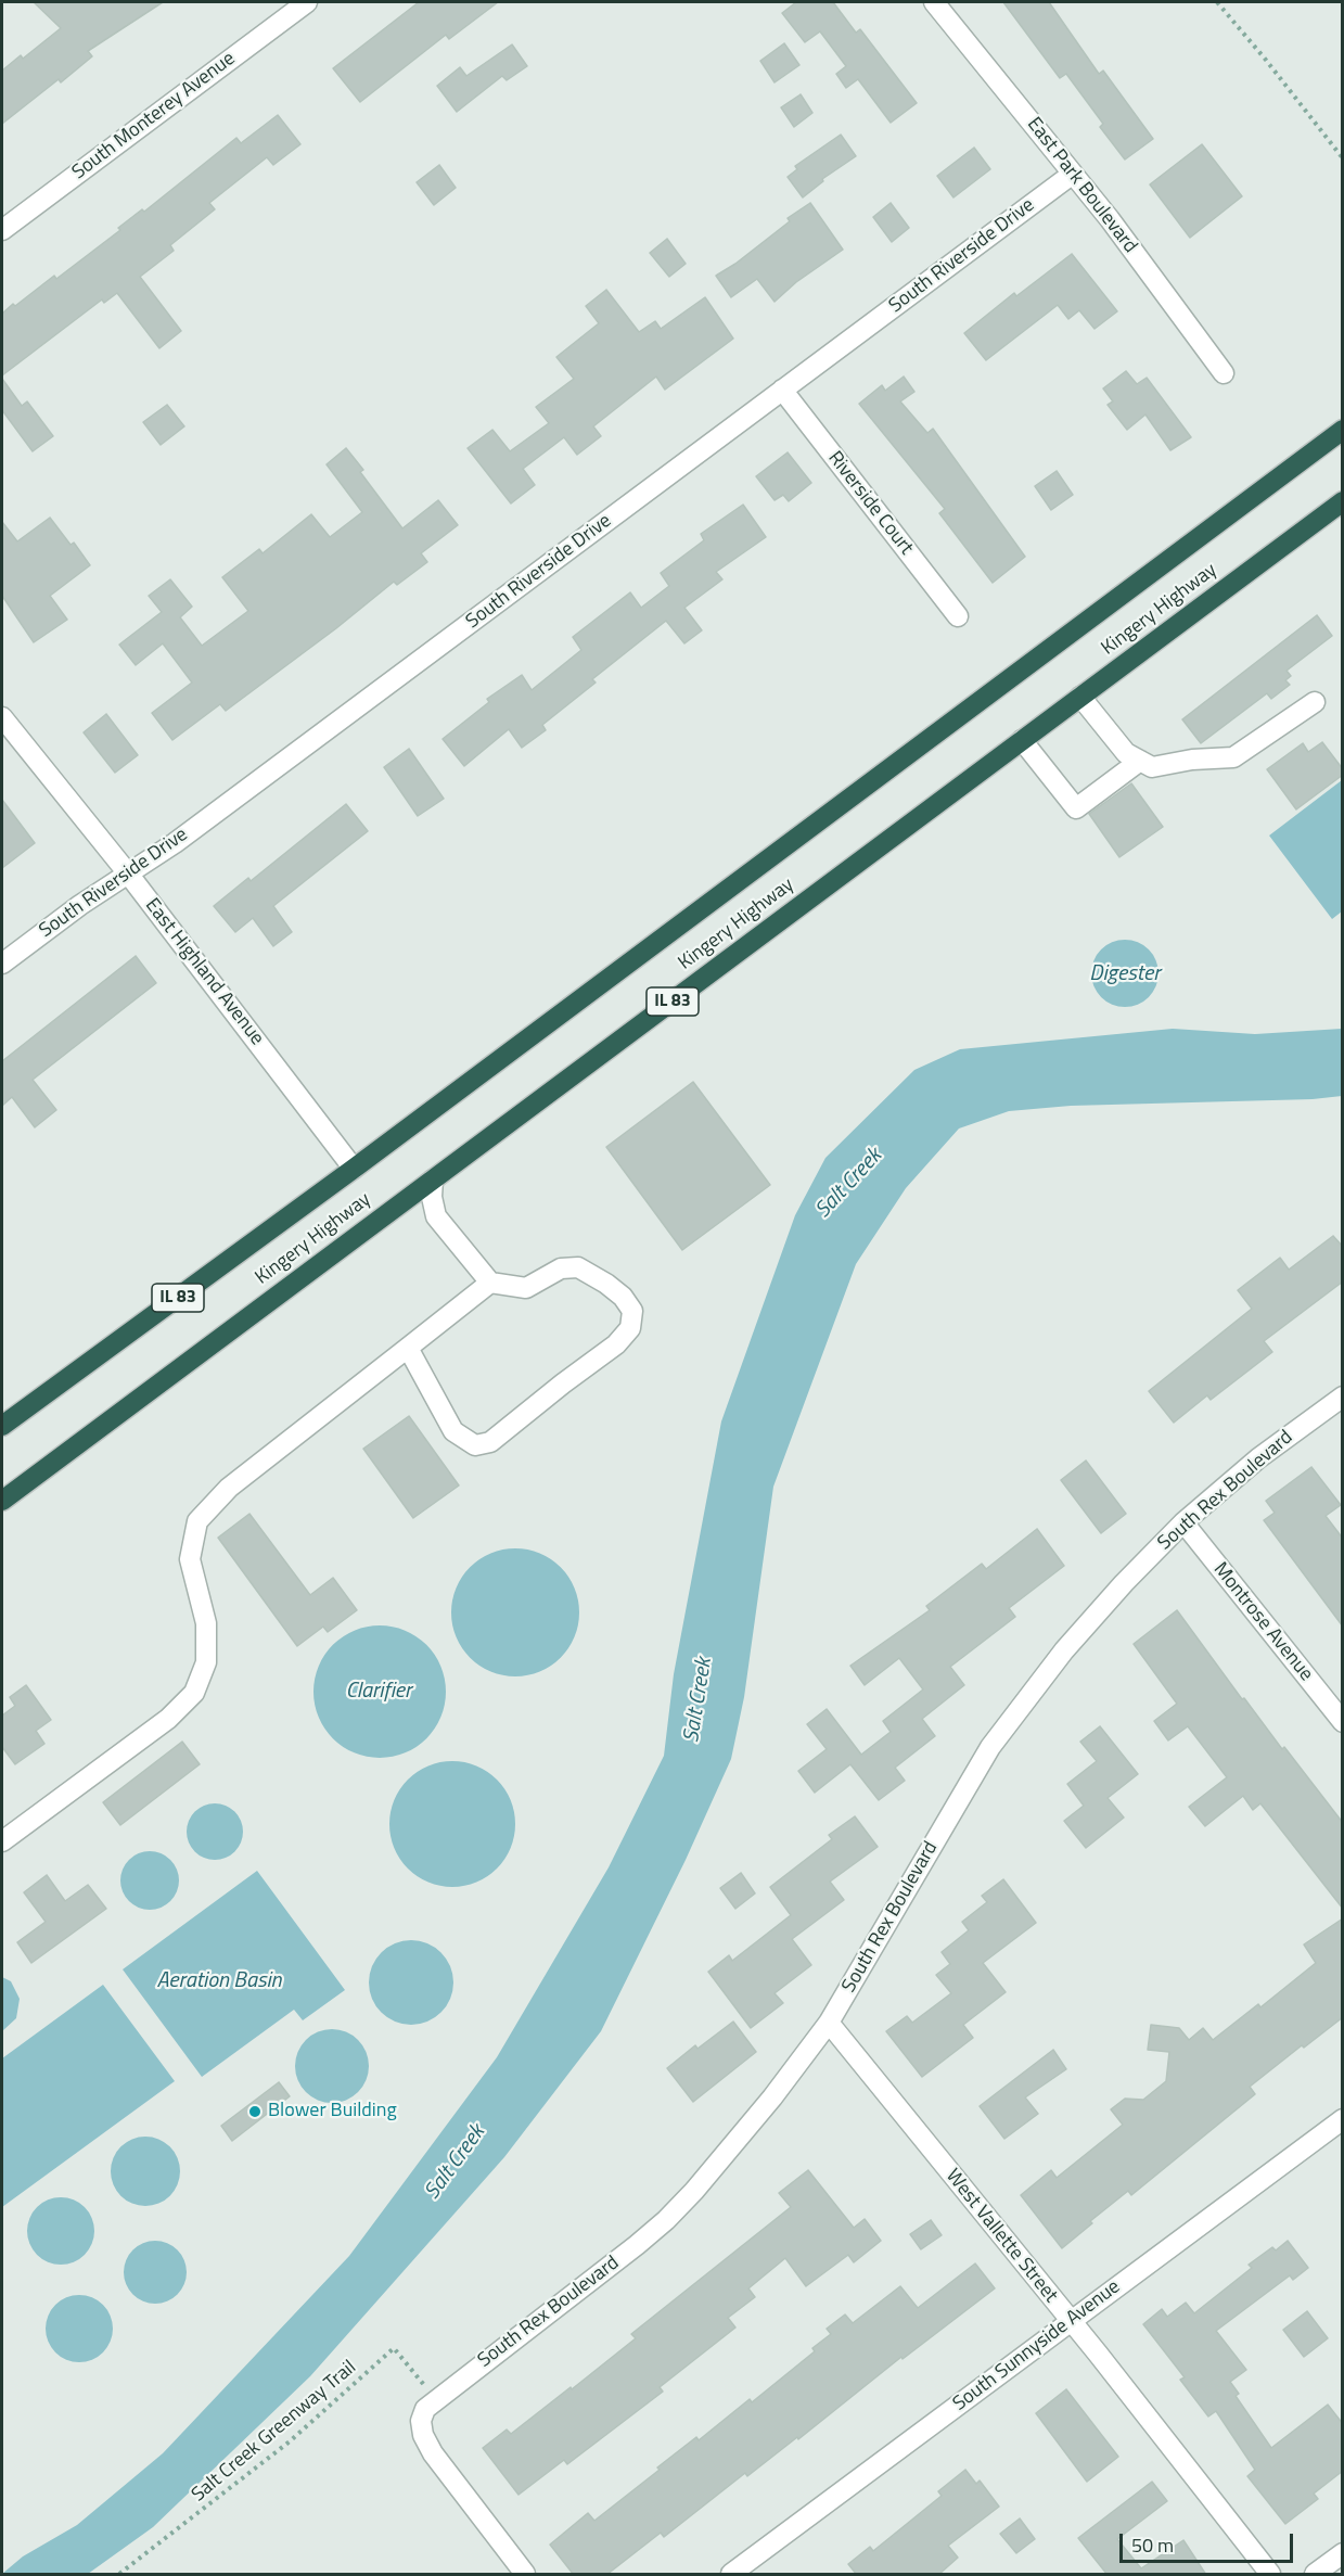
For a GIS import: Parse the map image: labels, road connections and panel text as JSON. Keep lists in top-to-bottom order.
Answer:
{
  "streets": {
    "highway": ["Kingery Highway", "IL 83"],
    "street": [
      "South Monterey Avenue",
      "East Park Boulevard",
      "South Riverside Drive",
      "Riverside Court",
      "East Highland Avenue",
      "South Rex Boulevard",
      "Montrose Avenue",
      "West Vallette Street",
      "South Sunnyside Avenue"
    ],
    "path": ["Salt Creek Greenway Trail"]
  },
  "crossings": [
    ["East Park Boulevard", "South Riverside Drive"],
    ["South Riverside Drive", "Riverside Court"],
    ["South Riverside Drive", "East Highland Avenue"],
    ["Kingery Highway", "East Highland Avenue"],
    ["South Rex Boulevard", "Montrose Avenue"],
    ["South Rex Boulevard", "West Vallette Street"],
    ["South Rex Boulevard", "Salt Creek Greenway Trail"],
    ["West Vallette Street", "South Sunnyside Avenue"]
  ],
  "water": [
    "Digester",
    "Salt Creek",
    "Clarifier",
    "Aeration Basin"
  ],
  "places": ["Blower Building"],
  "scale_bar": "50 m"
}
